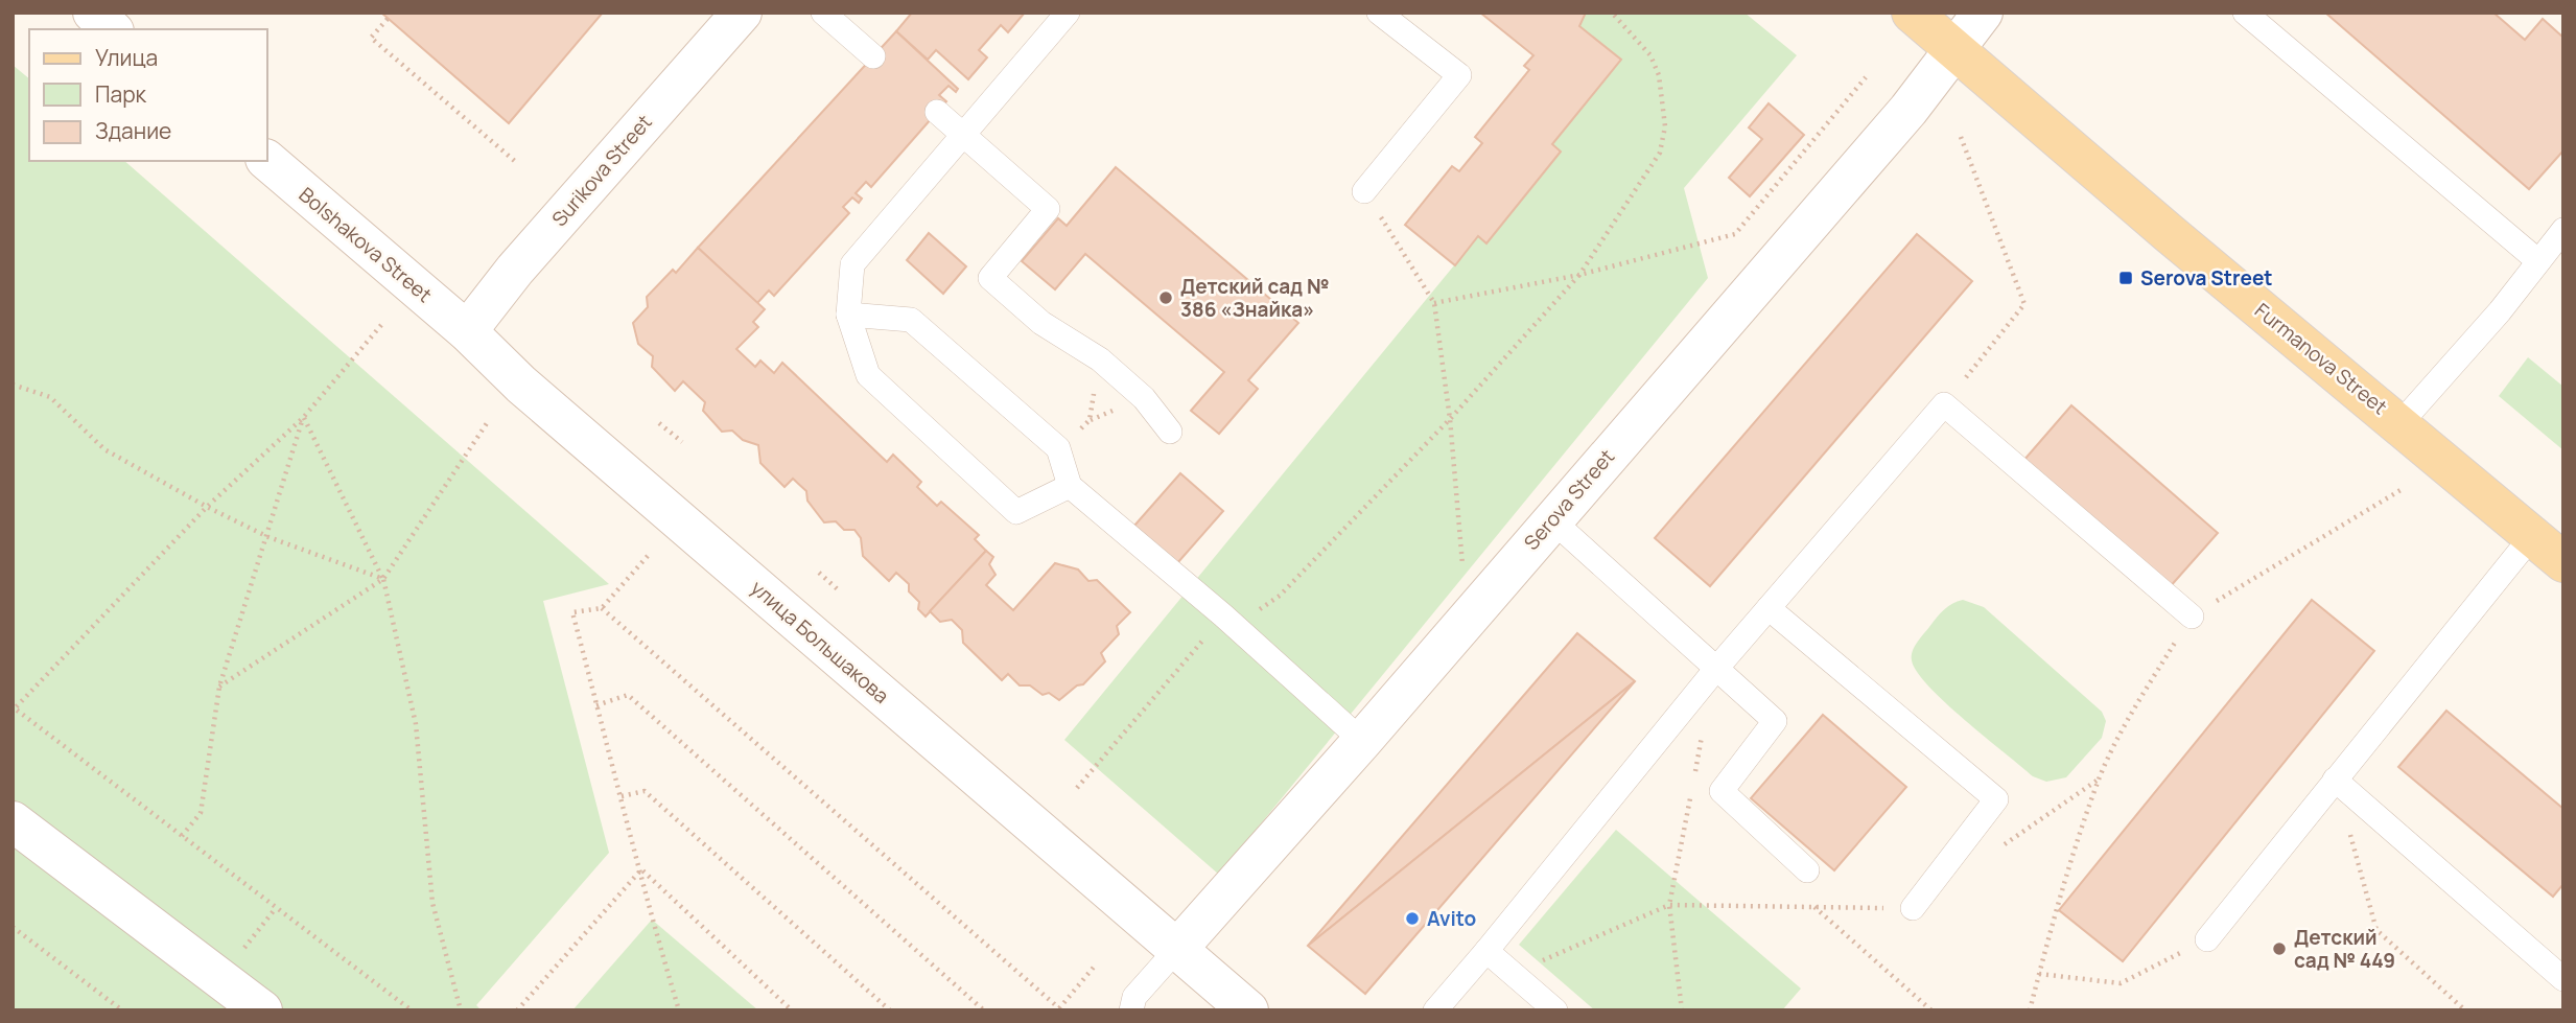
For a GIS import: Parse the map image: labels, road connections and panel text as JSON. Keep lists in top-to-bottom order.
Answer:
{
  "streets": {
    "main road": ["Furmanova Street"],
    "street": [
      "Surikova Street",
      "Bolshakova Street",
      "Serova Street",
      "улица Большакова"
    ]
  },
  "crossings": [
    ["Surikova Street", "Bolshakova Street"],
    ["Surikova Street", "улица Большакова"],
    ["Bolshakova Street", "улица Большакова"],
    ["Furmanova Street", "Serova Street"],
    ["Serova Street", "улица Большакова"]
  ],
  "places": {
    "transit": ["Serova Street"],
    "other": ["Детский сад № 386 «Знайка»", "Avito", "Детский сад № 449"]
  },
  "legend": ["Улица", "Парк", "Здание"]
}
